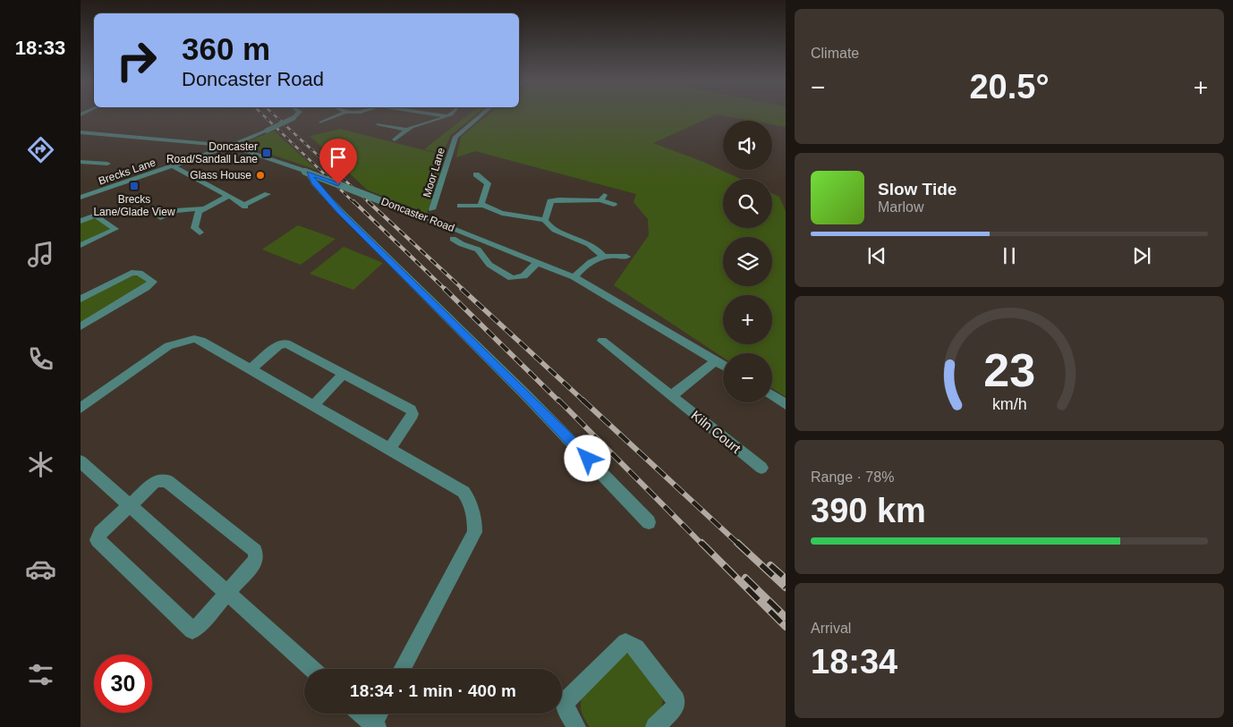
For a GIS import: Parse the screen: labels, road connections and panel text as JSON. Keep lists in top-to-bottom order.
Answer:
{
  "streets": {
    "street": [
      "Brecks Lane",
      "Moor Lane",
      "Doncaster Road",
      "Kiln Court"
    ]
  },
  "crossings": [
    ["Brecks Lane", "Doncaster Road"]
  ],
  "places": {
    "transit": ["Doncaster Road/Sandall Lane", "Brecks Lane/Glade View"],
    "other": ["Glass House"]
  },
  "page": {
    "tabs": "18:33",
    "tile": [
      "Climate",
      ["Range · 78%", "390 km"],
      ["Arrival", "18:34"]
    ],
    "turn": ["360 m", "Doncaster Road"],
    "heat": ["−", "20.5°", "+"],
    "map_buttons": ["+", "−"],
    "song": ["Slow Tide", "Marlow"],
    "limit": "30",
    "trip": "18:34 · 1 min · 400 m",
    "gauge": ["23", "km/h"]
  }
}
